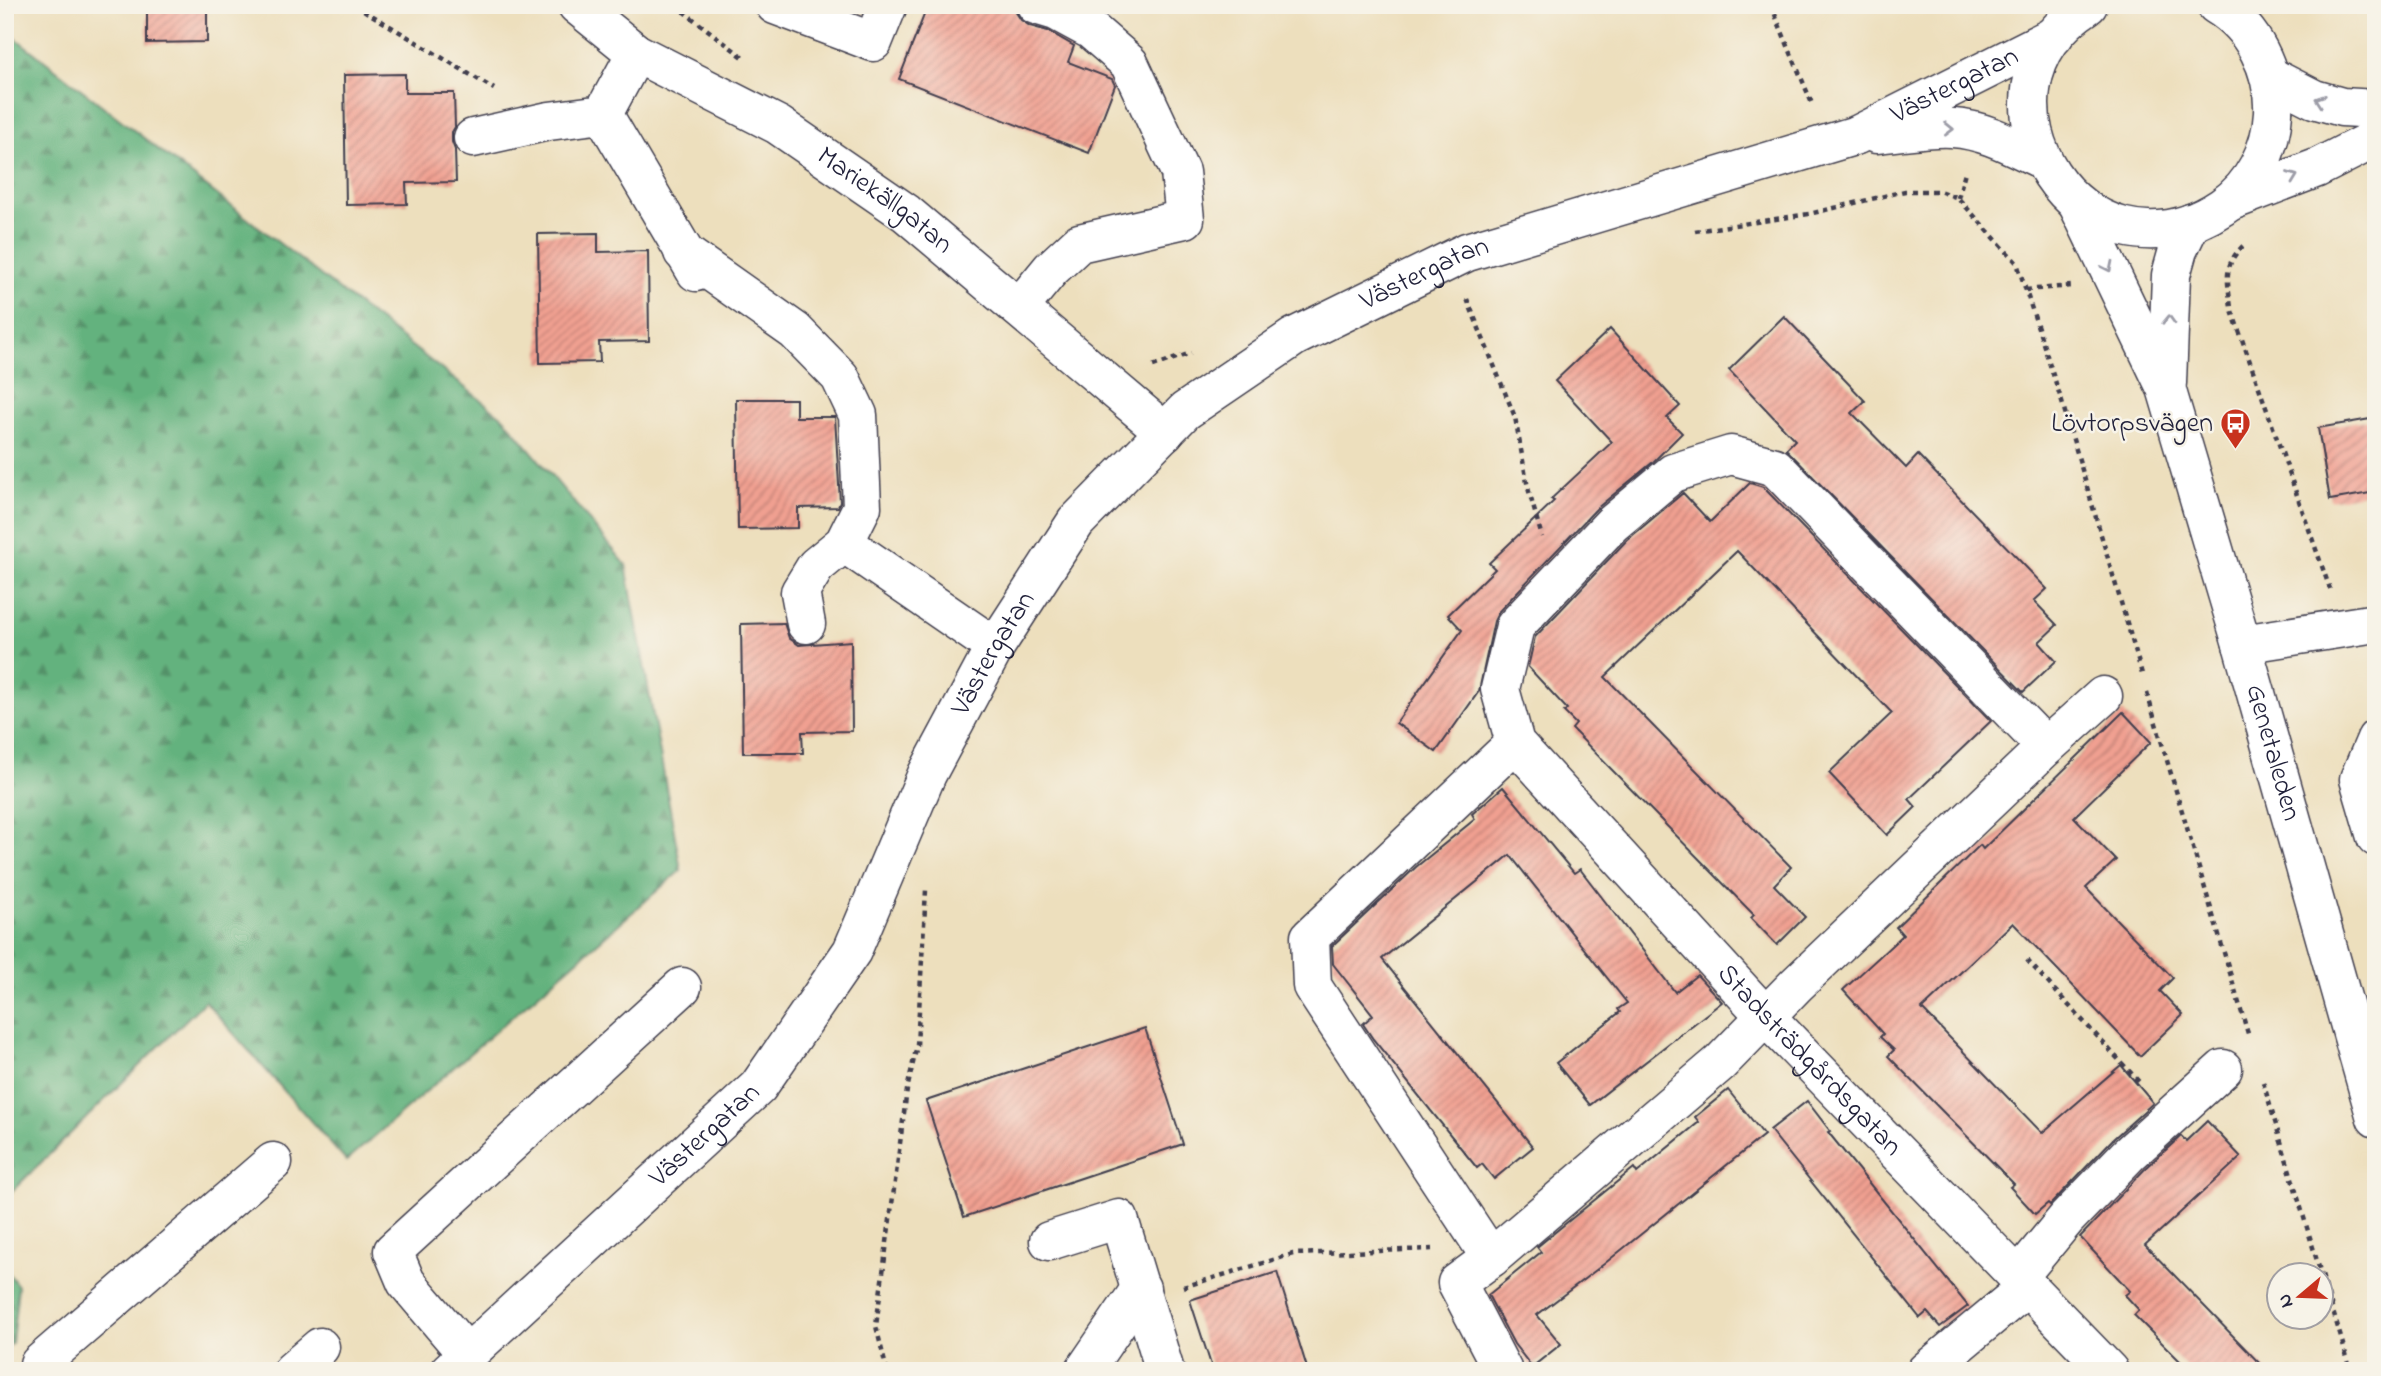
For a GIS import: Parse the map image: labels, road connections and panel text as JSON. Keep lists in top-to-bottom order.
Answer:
{
  "streets": {
    "street": [
      "Västergatan",
      "Mariekällgatan",
      "Genetaleden",
      "Stadsträdgårdsgatan"
    ]
  },
  "crossings": [
    ["Västergatan", "Mariekällgatan"]
  ],
  "places": {
    "bus stop": ["Lövtorpsvägen"]
  },
  "north": "left"
}
